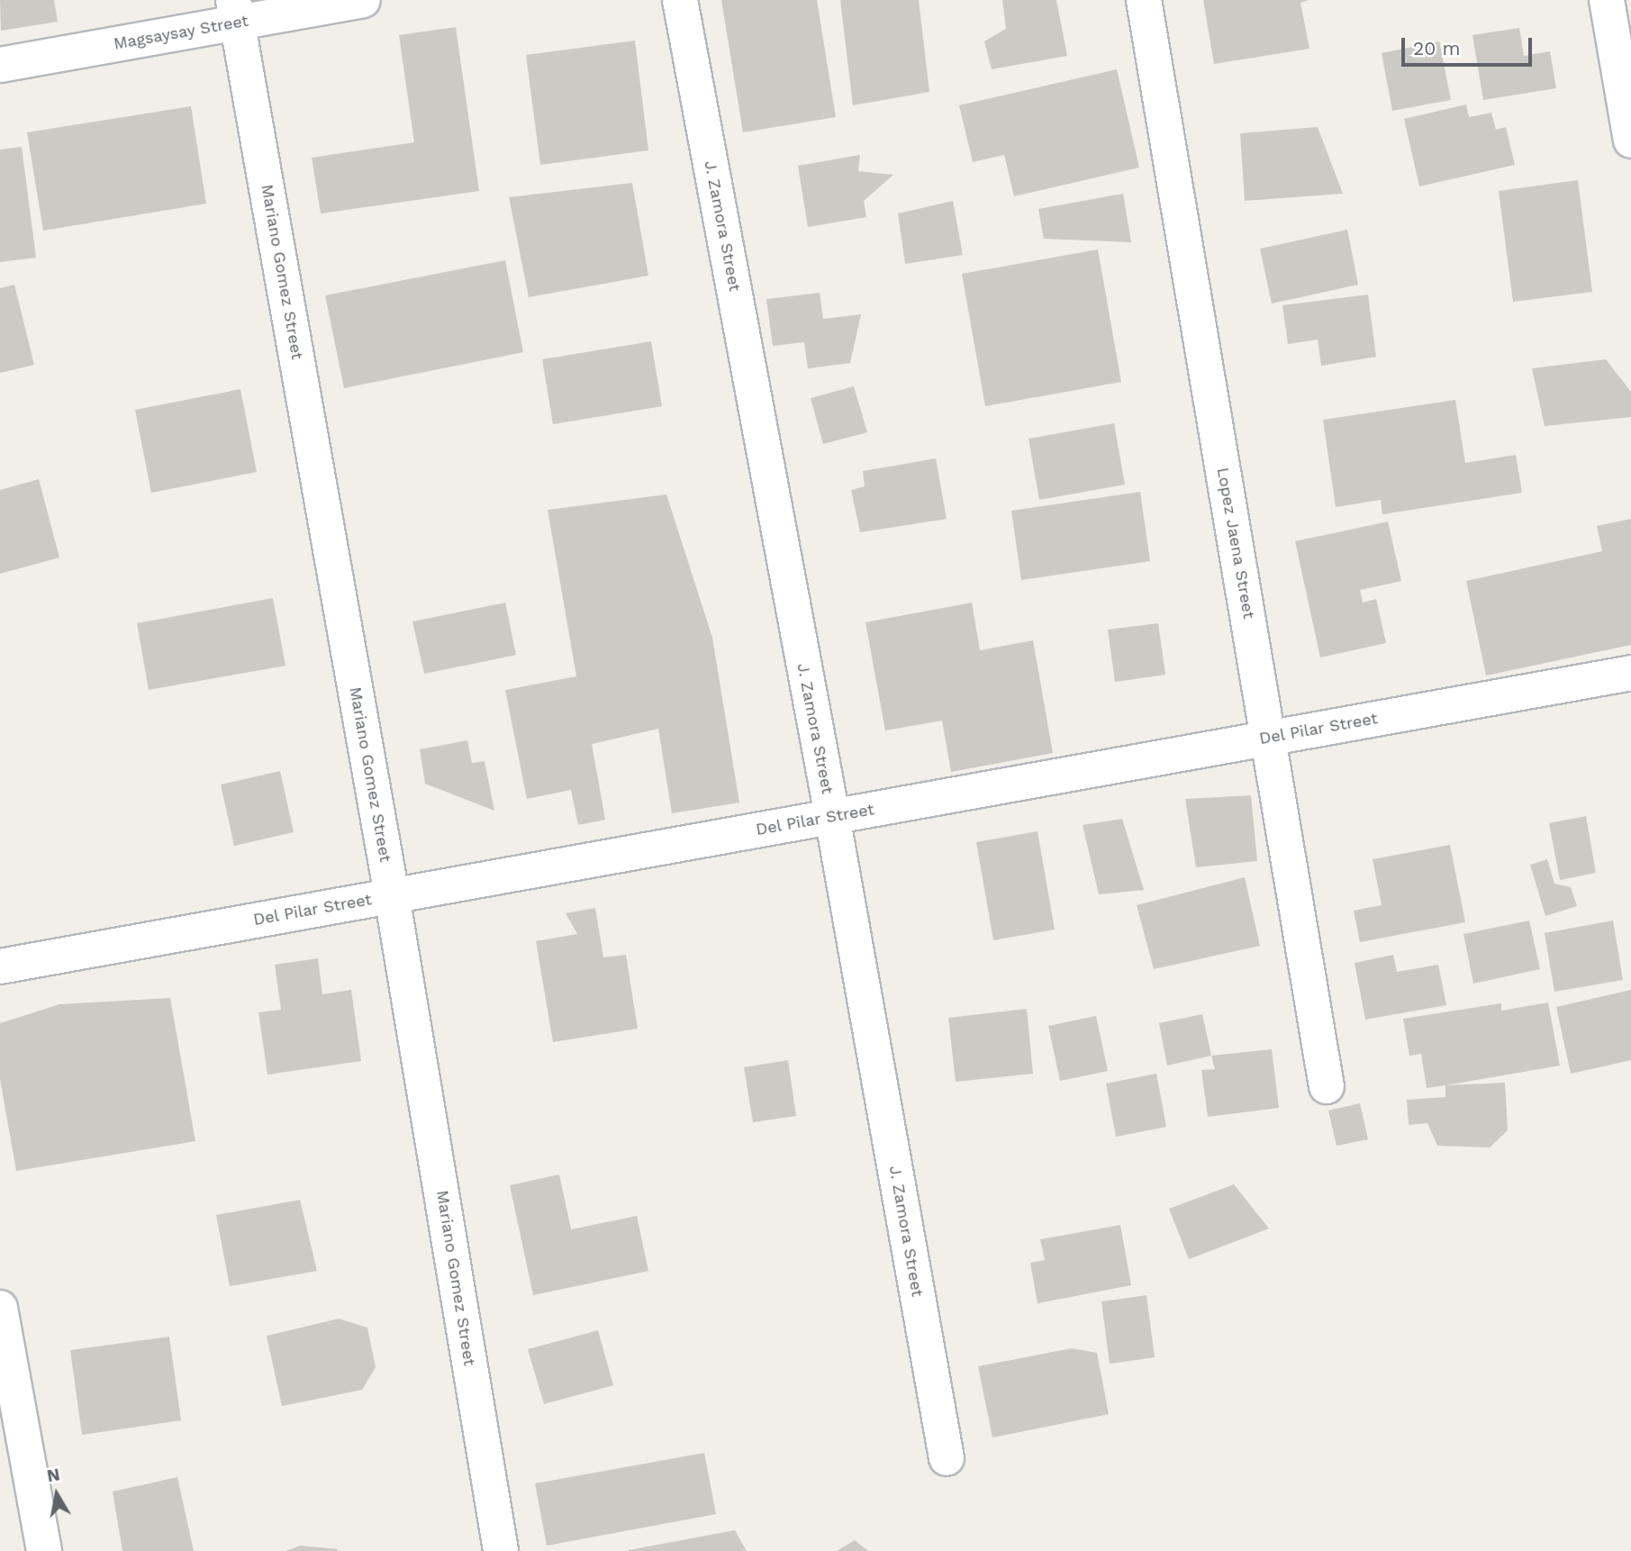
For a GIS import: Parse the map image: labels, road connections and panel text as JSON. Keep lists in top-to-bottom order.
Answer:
{
  "streets": {
    "street": [
      "Magsaysay Street",
      "J. Zamora Street",
      "Mariano Gomez Street",
      "Lopez Jaena Street",
      "Del Pilar Street"
    ]
  },
  "crossings": [
    ["Magsaysay Street", "Mariano Gomez Street"],
    ["J. Zamora Street", "Del Pilar Street"],
    ["Mariano Gomez Street", "Del Pilar Street"],
    ["Lopez Jaena Street", "Del Pilar Street"]
  ],
  "scale_bar": "20 m",
  "north": "top"
}
